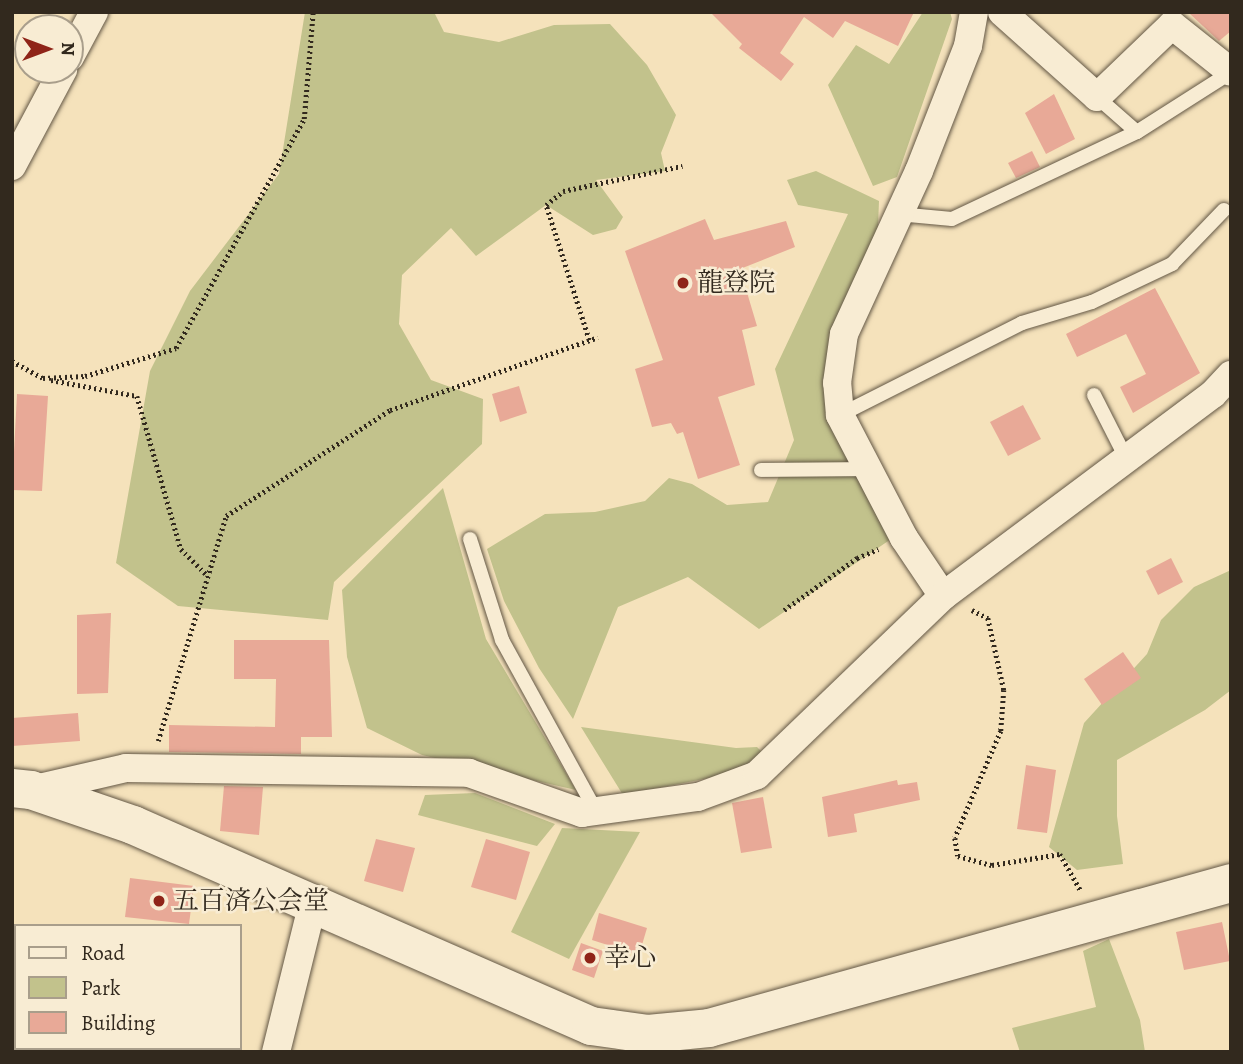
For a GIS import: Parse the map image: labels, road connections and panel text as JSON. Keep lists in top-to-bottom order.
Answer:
{
  "places": ["龍登院", "五百済公会堂", "幸心"],
  "legend": ["Road", "Park", "Building"],
  "north": "right"
}
